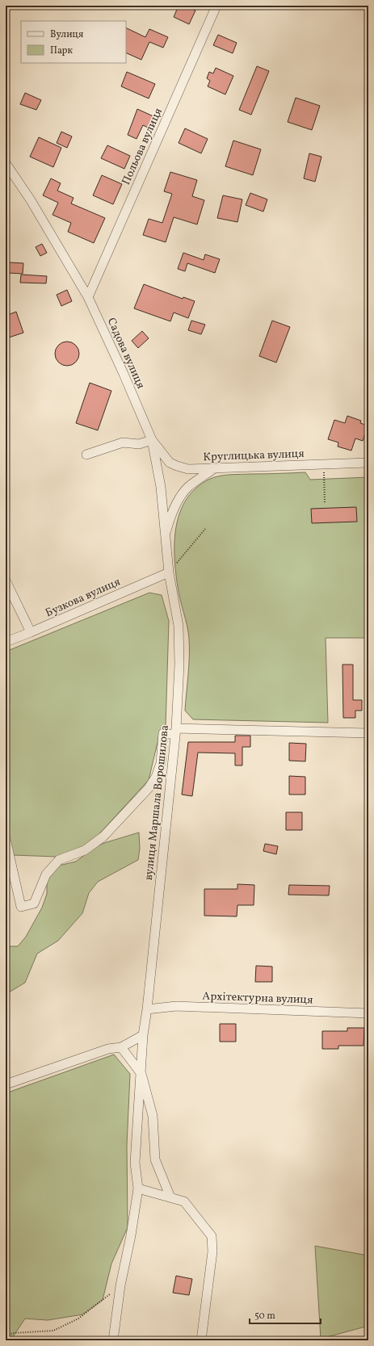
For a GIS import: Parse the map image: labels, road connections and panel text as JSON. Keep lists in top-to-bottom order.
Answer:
{
  "streets": {
    "street": [
      "Польова вулиця",
      "Садова вулиця",
      "Круглицька вулиця",
      "Бузкова вулиця",
      "вулиця Маршала Ворошилова",
      "Архітектурна вулиця"
    ]
  },
  "crossings": [
    ["Польова вулиця", "Садова вулиця"],
    ["Садова вулиця", "Круглицька вулиця"],
    ["Садова вулиця", "Бузкова вулиця"],
    ["Садова вулиця", "вулиця Маршала Ворошилова"],
    ["Бузкова вулиця", "вулиця Маршала Ворошилова"],
    ["вулиця Маршала Ворошилова", "Архітектурна вулиця"]
  ],
  "legend": ["Вулиця", "Парк"],
  "scale_bar": "50 m"
}
